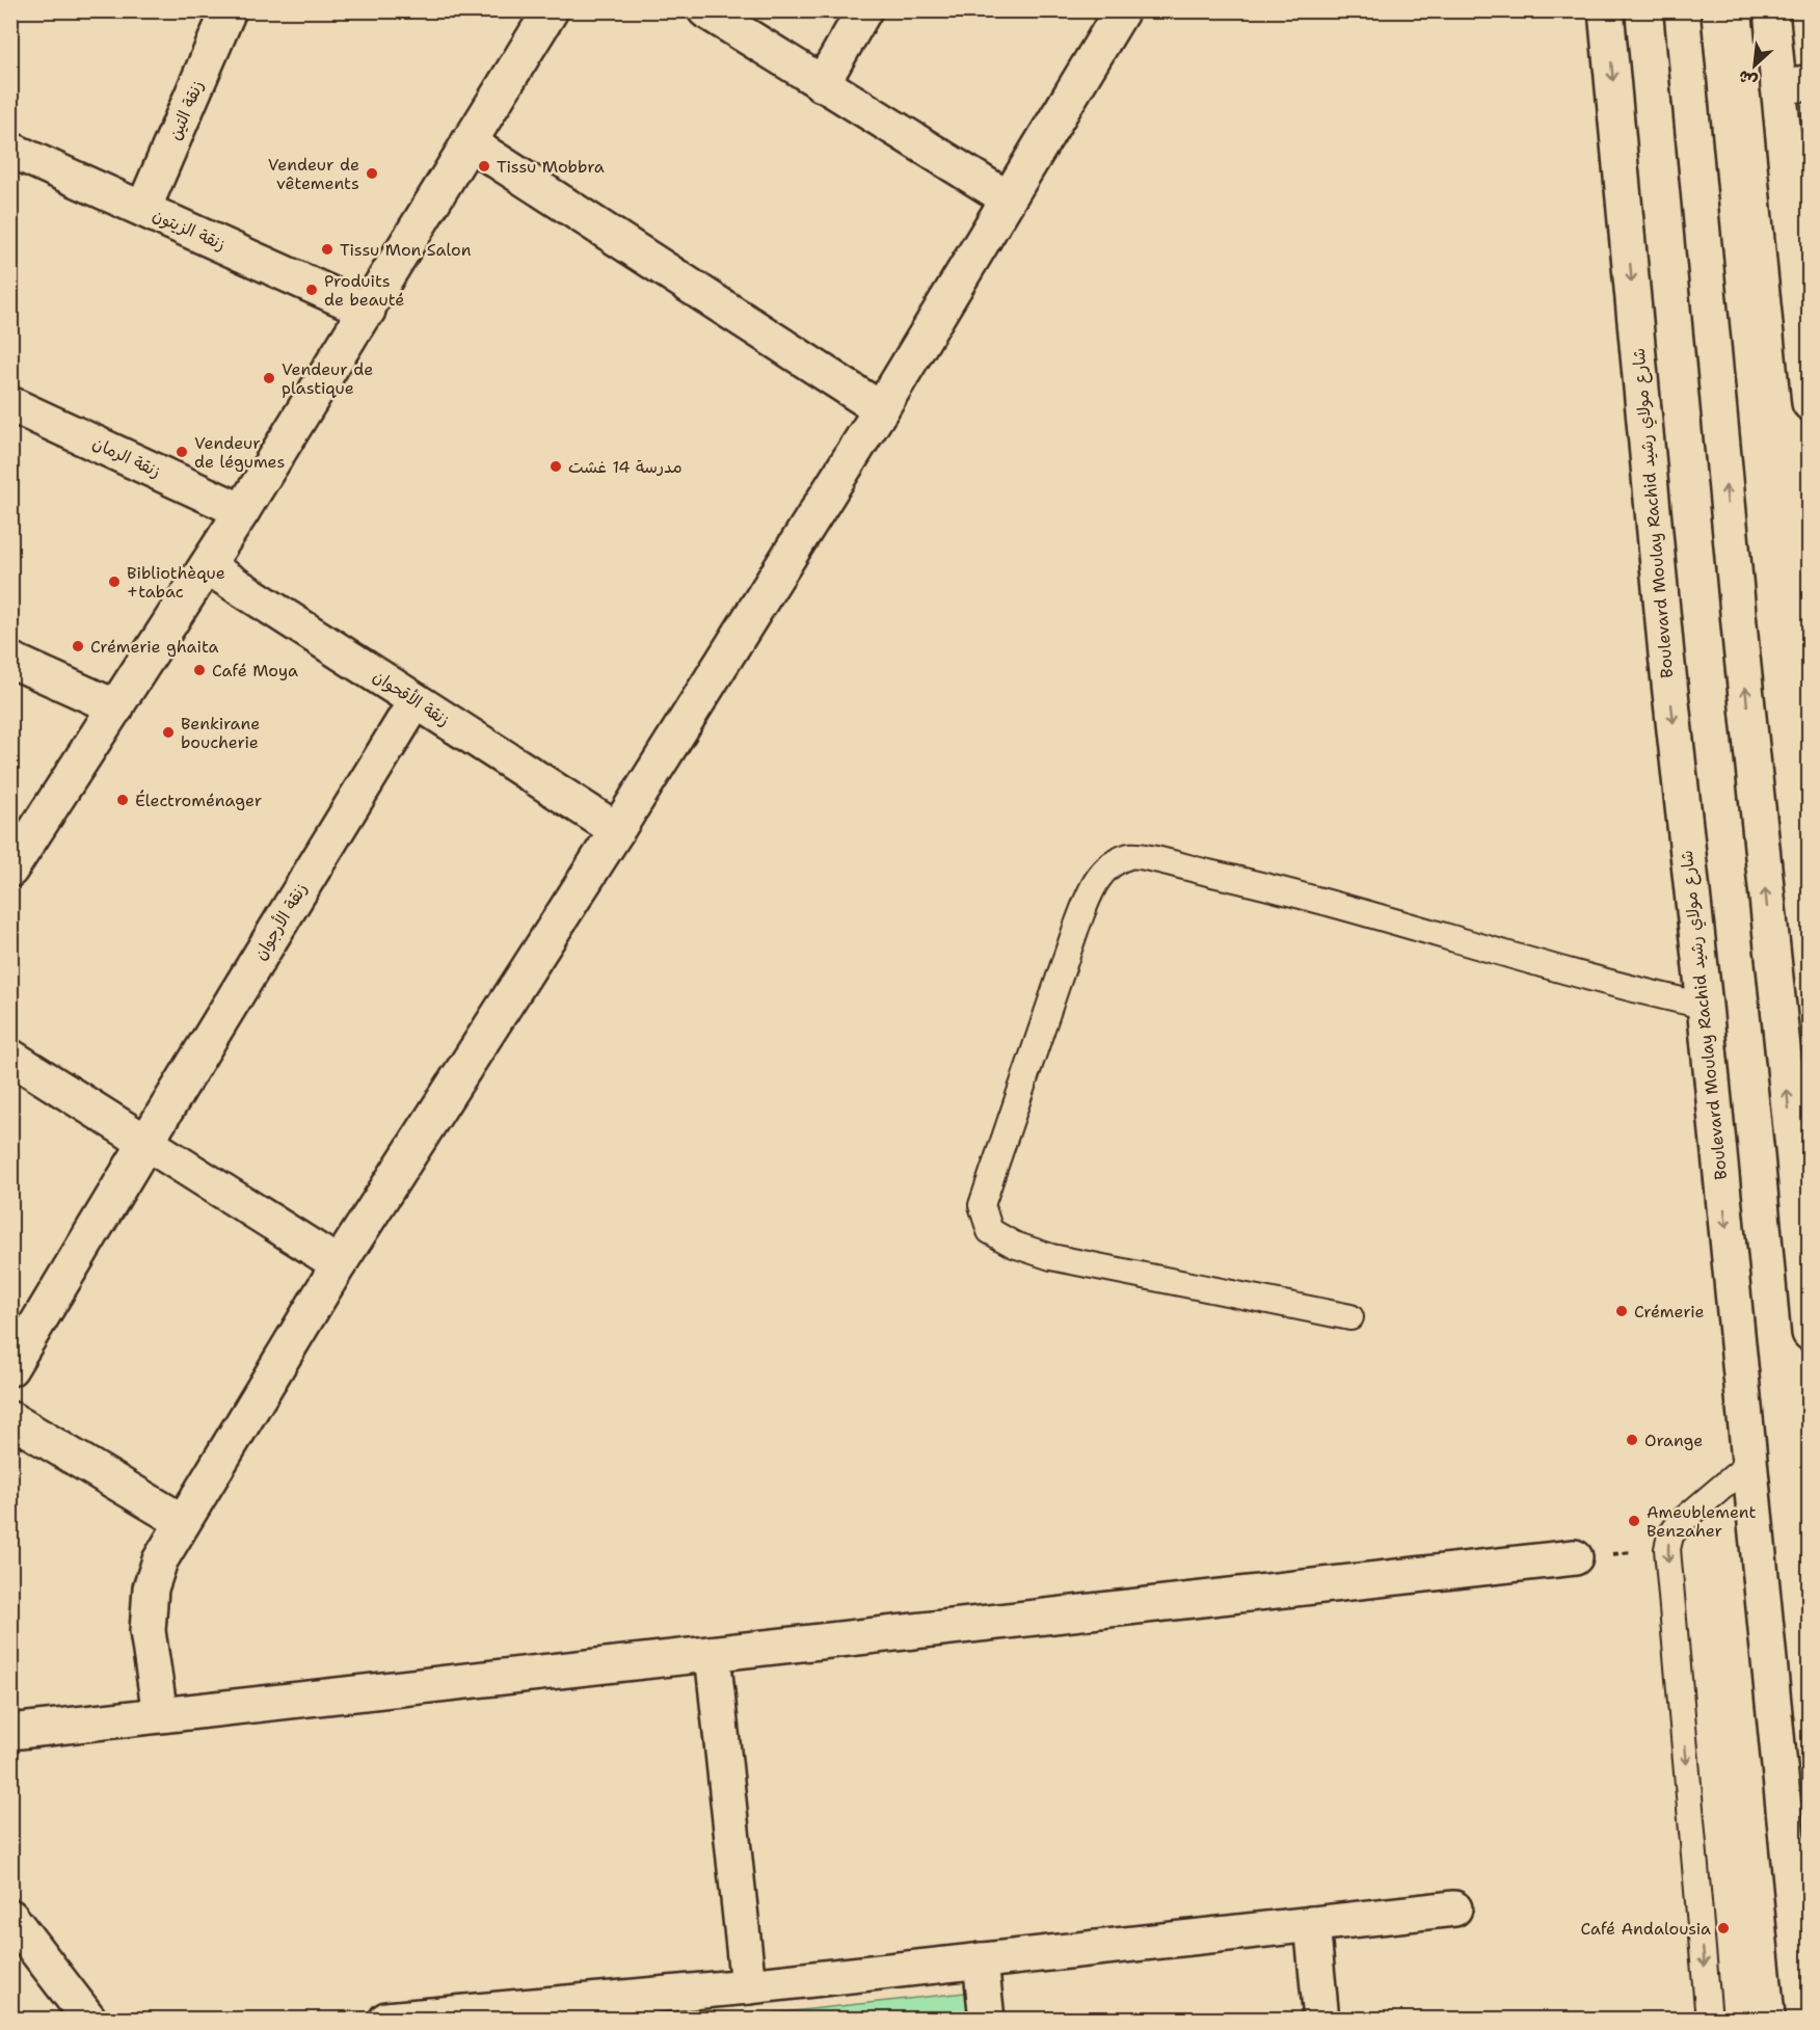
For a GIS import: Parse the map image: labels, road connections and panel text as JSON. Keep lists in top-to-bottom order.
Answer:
{
  "streets": {
    "street": [
      "زنقة التين",
      "زنقة الزيتون",
      "زنقة الرمان",
      "Boulevard Moulay Rachid شارع مولاي رشيد",
      "زنقة الأقحوان",
      "زنقة الأرجوان"
    ]
  },
  "crossings": [
    ["زنقة التين", "زنقة الزيتون"],
    ["زنقة الأقحوان", "زنقة الأرجوان"]
  ],
  "places": [
    "Tissu Mobbra",
    "Vendeur de vêtements",
    "Tissu Mon Salon",
    "Produits de beauté",
    "Vendeur de plastique",
    "Vendeur de légumes",
    "مدرسة 14 غشت",
    "Bibliothèque +tabac",
    "Crémerie ghaita",
    "Café Moya",
    "Benkirane boucherie",
    "Électroménager",
    "Crémerie",
    "Orange",
    "Ameublement Benzaher",
    "Café Andalousia"
  ],
  "north": "bottom left"
}
